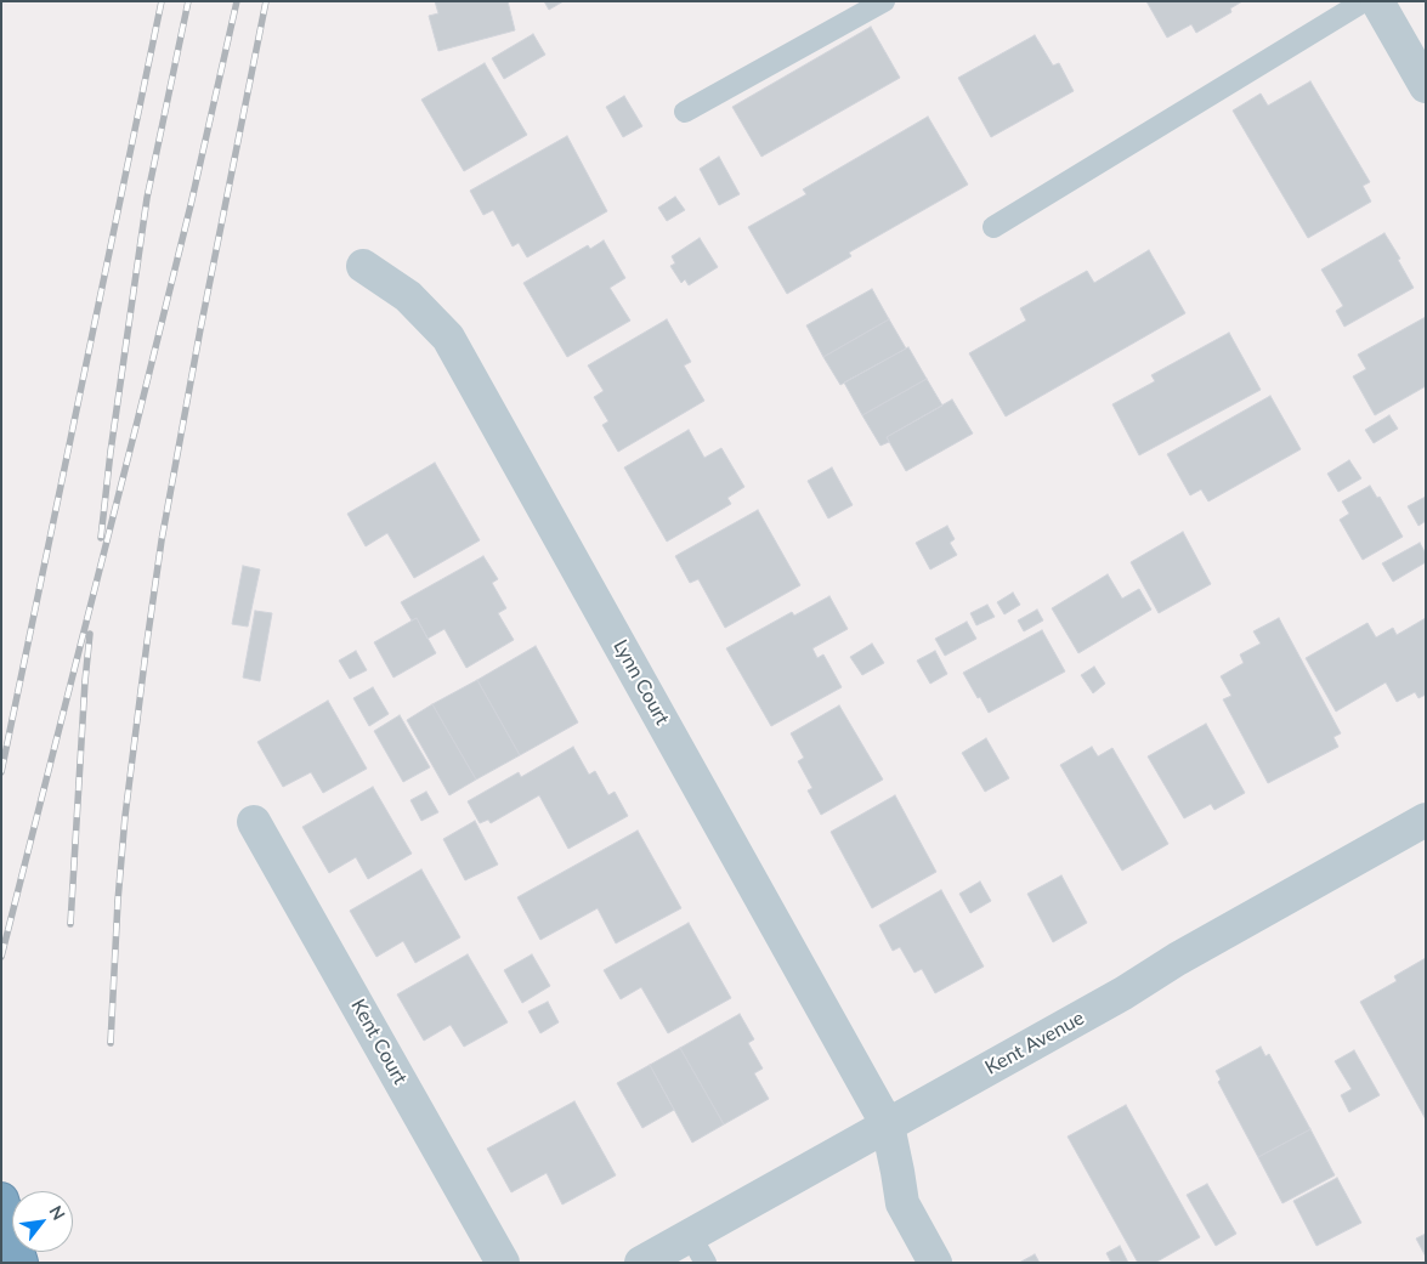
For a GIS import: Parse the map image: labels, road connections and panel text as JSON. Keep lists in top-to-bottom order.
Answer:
{
  "streets": {
    "street": ["Lynn Court", "Kent Court", "Kent Avenue"]
  },
  "crossings": [
    ["Lynn Court", "Kent Avenue"]
  ],
  "north": "top right"
}
